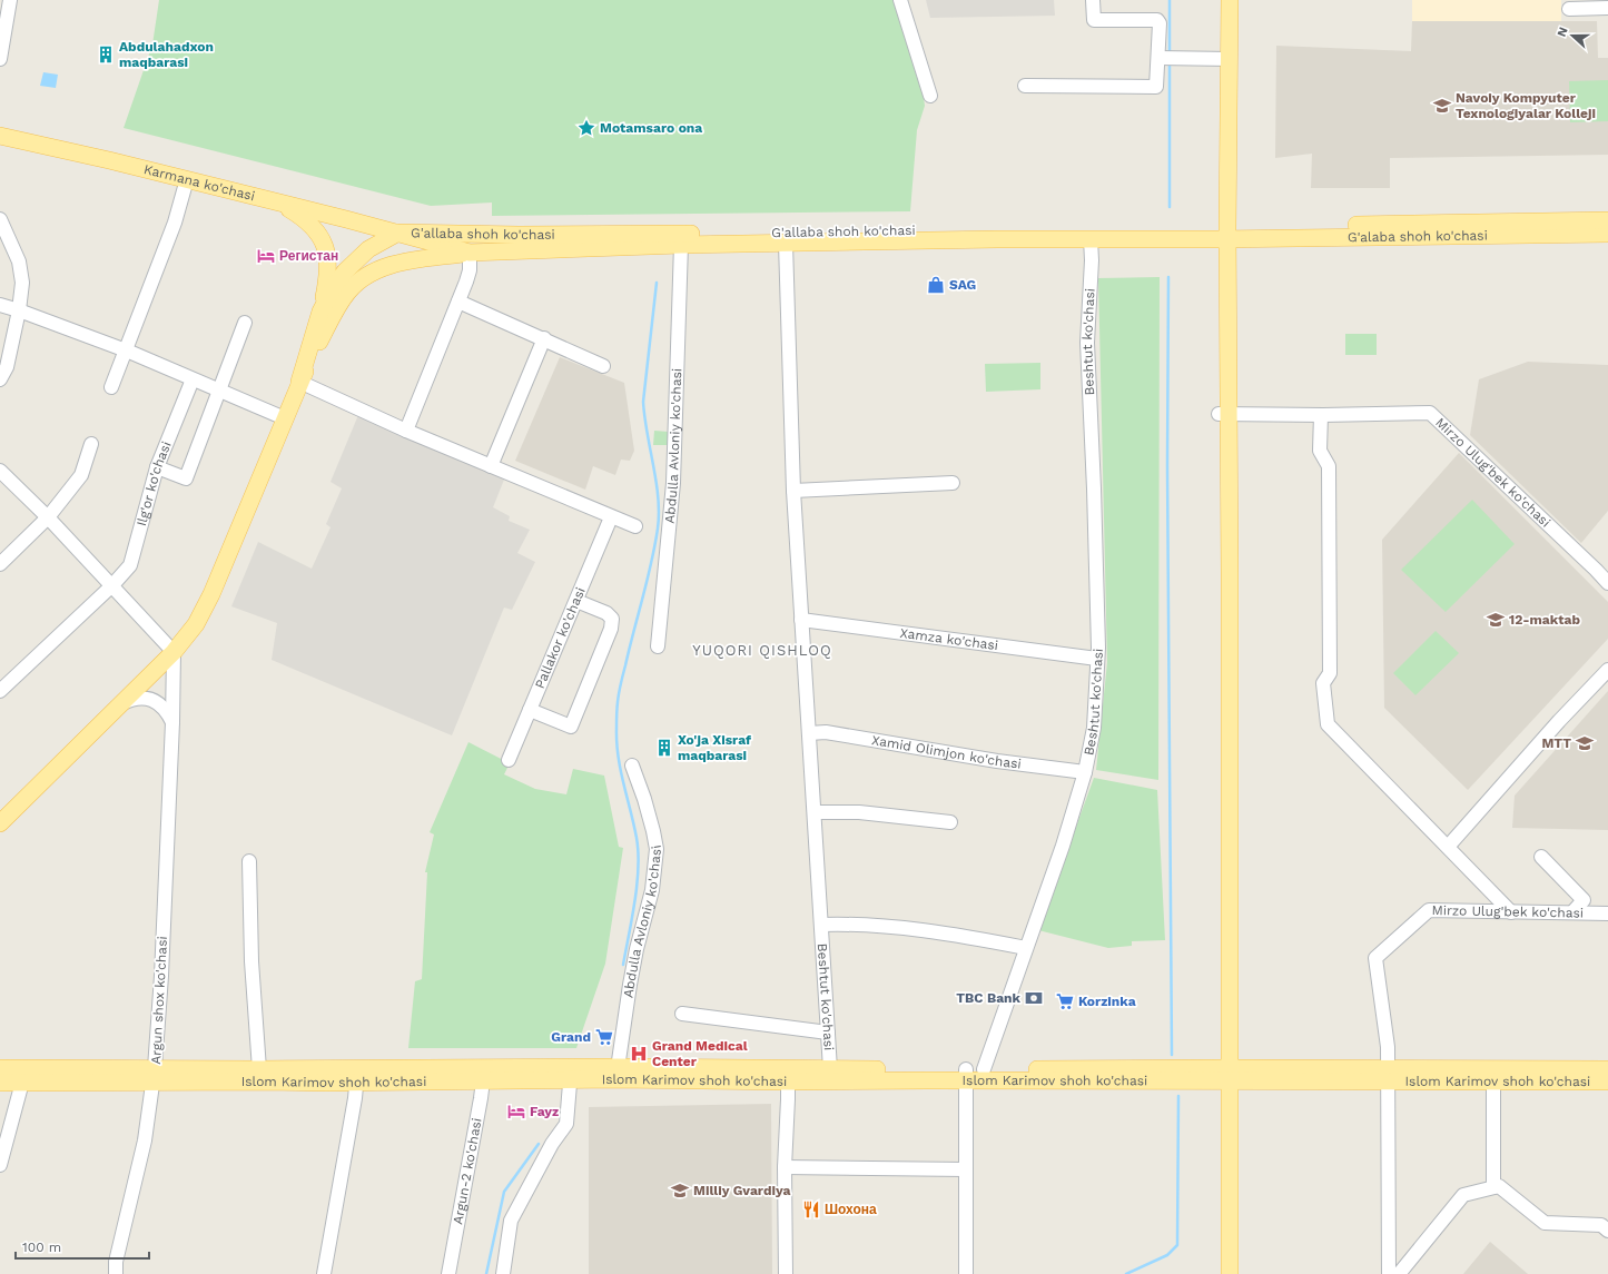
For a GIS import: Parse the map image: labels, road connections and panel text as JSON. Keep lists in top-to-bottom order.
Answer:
{
  "streets": {
    "main road": [
      "Karmana ko'chasi",
      "G'allaba shoh ko'chasi",
      "G'alaba shoh ko'chasi",
      "Islom Karimov shoh ko'chasi"
    ],
    "street": [
      "Beshtut ko'chasi",
      "Abdulla Avloniy ko'chasi",
      "Mirzo Ulug'bek ko'chasi",
      "Ilg'or ko'chasi",
      "Xamza ko'chasi",
      "Pallakor ko'chasi",
      "Xamid Olimjon ko'chasi",
      "Argun shox ko'chasi",
      "Argun-2 ko'chasi"
    ]
  },
  "crossings": [
    ["Karmana ko'chasi", "G'allaba shoh ko'chasi"],
    ["G'allaba shoh ko'chasi", "G'alaba shoh ko'chasi"],
    ["G'allaba shoh ko'chasi", "Beshtut ko'chasi"],
    ["G'allaba shoh ko'chasi", "Abdulla Avloniy ko'chasi"],
    ["Beshtut ko'chasi", "Xamza ko'chasi"],
    ["Beshtut ko'chasi", "Xamid Olimjon ko'chasi"],
    ["Beshtut ko'chasi", "Islom Karimov shoh ko'chasi"],
    ["Abdulla Avloniy ko'chasi", "Islom Karimov shoh ko'chasi"],
    ["Mirzo Ulug'bek ko'chasi", "Islom Karimov shoh ko'chasi"],
    ["Argun shox ko'chasi", "Islom Karimov shoh ko'chasi"],
    ["Islom Karimov shoh ko'chasi", "Argun-2 ko'chasi"]
  ],
  "districts": ["YUQORI QISHLOQ"],
  "places": {
    "building": ["Abdulahadxon maqbarasi", "Xo'ja Xisraf maqbarasi"],
    "school or university": [
      "Navoiy Kompyuter Texnologiyalar Kolleji",
      "12-maktab",
      "MTT",
      "Milliy Gvardiya"
    ],
    "place": ["Motamsaro ona"],
    "hotel": ["Регистан", "Fayz"],
    "shop": ["SAG"],
    "bank": ["TBC Bank"],
    "supermarket": ["Korzinka", "Grand"],
    "hospital": ["Grand Medical Center"],
    "restaurant": ["Шохона"]
  },
  "scale_bar": "100 m",
  "north": "left"
}
